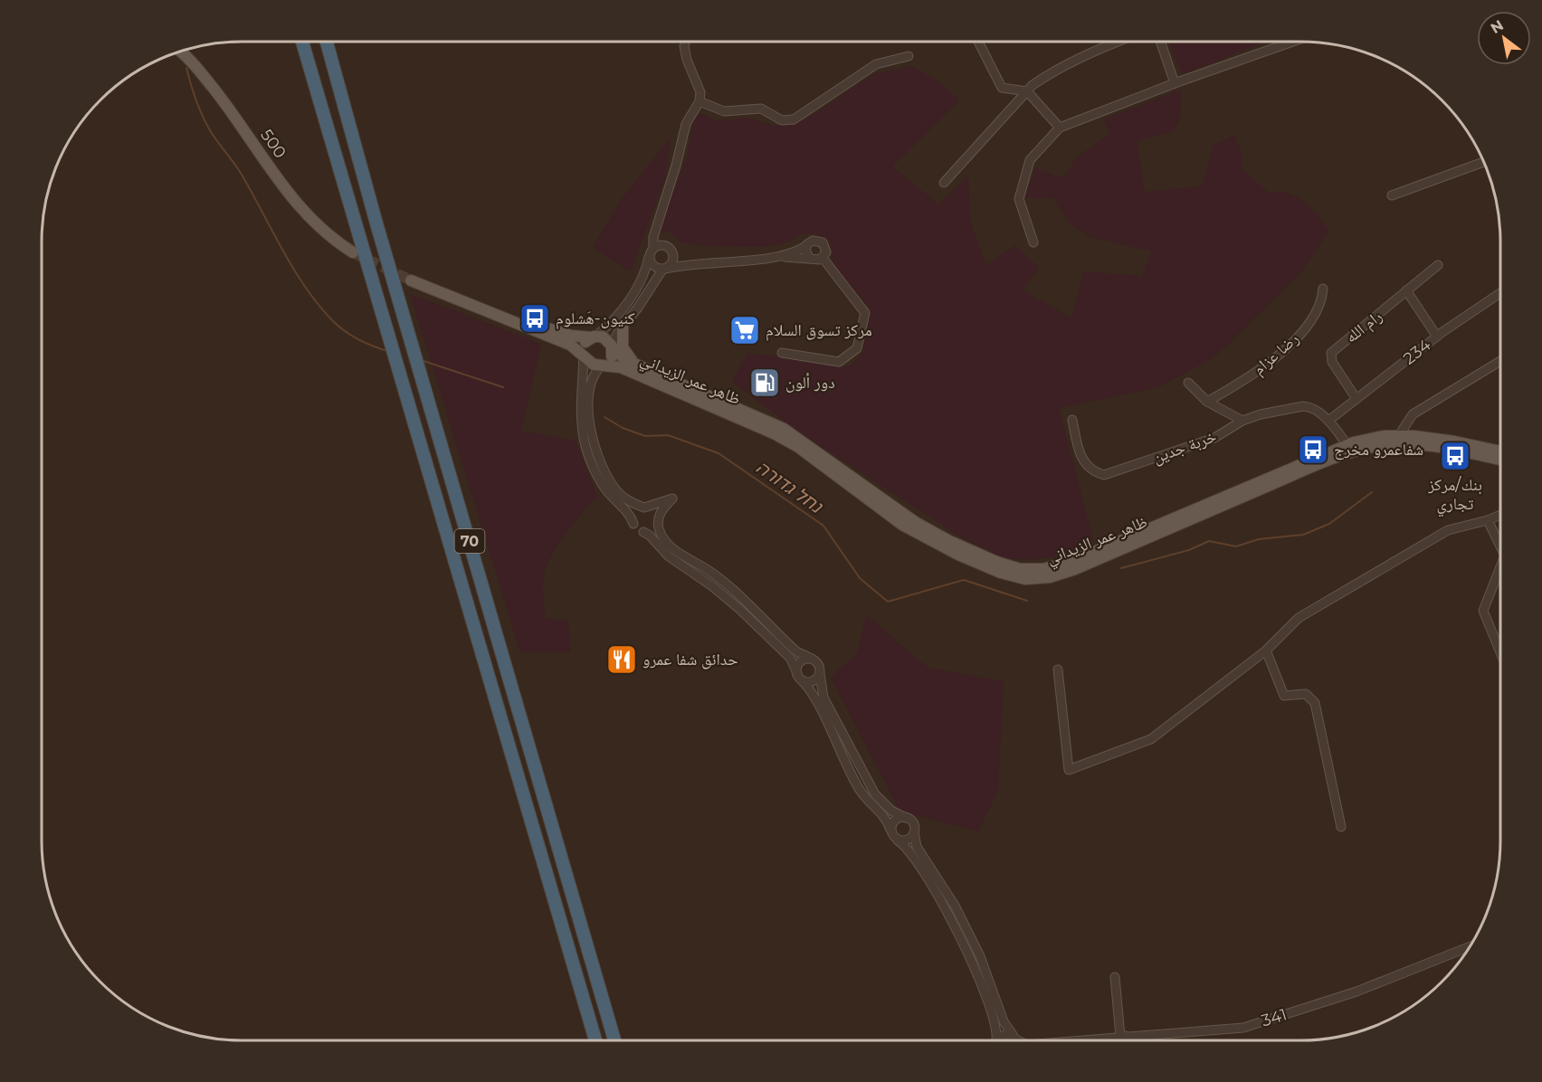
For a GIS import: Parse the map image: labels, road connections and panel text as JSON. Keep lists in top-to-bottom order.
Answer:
{
  "streets": {
    "highway": ["70"],
    "main road": ["500", "ظاهر عمر الزيداني"],
    "street": [
      "رام الله",
      "234",
      "رضا عزام",
      "خربة جدين",
      "341"
    ]
  },
  "crossings": [
    ["رام الله", "234"],
    ["234", "خربة جدين"],
    ["ظاهر عمر الزيداني", "خربة جدين"]
  ],
  "water": ["נחל גדורה"],
  "places": {
    "bus stop": ["كنيون-هَشلوم", "شفاعمرو مخرج", "بنك/مركز تجاري"],
    "supermarket": ["مركز تسوق السلام"],
    "fuel station": ["دور ألون"],
    "restaurant": ["حدائق شفا عمرو"]
  },
  "north": "top left"
}
